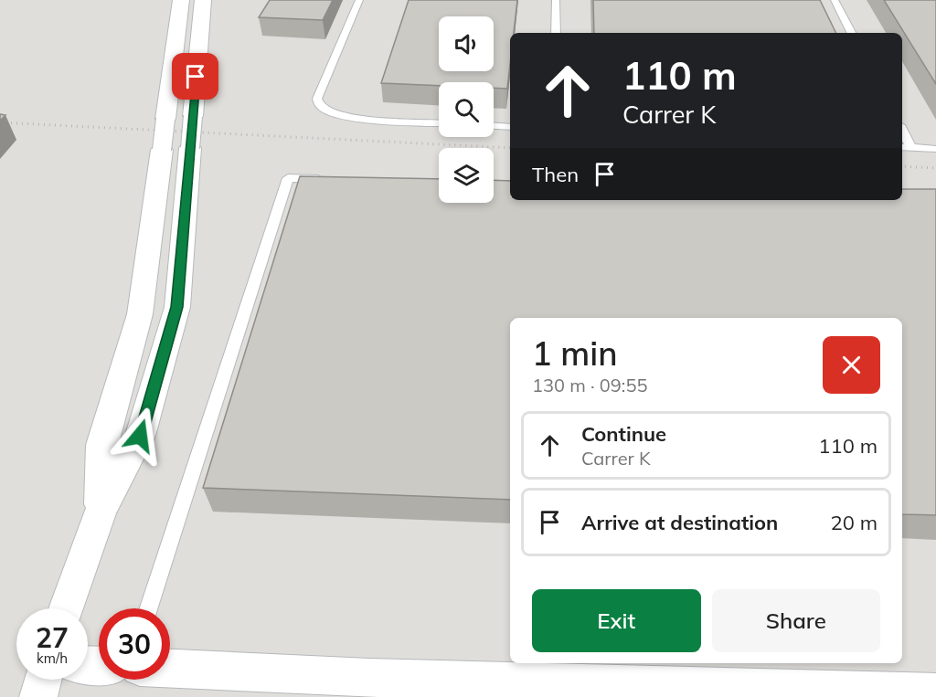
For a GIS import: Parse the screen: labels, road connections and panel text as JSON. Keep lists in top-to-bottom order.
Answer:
{
  "page": {
    "turn": ["110 m", "Carrer K"],
    "then": "Then",
    "heading": ["1 min", "130 m · 09:55"],
    "list": [
      {
        "name": "Continue",
        "note": "Carrer K",
        "value": "110 m"
      },
      {
        "name": "Arrive at destination",
        "value": "20 m"
      }
    ],
    "buttons": ["Exit", "Share"],
    "speed": "27 km/h",
    "limit": "30"
  }
}
